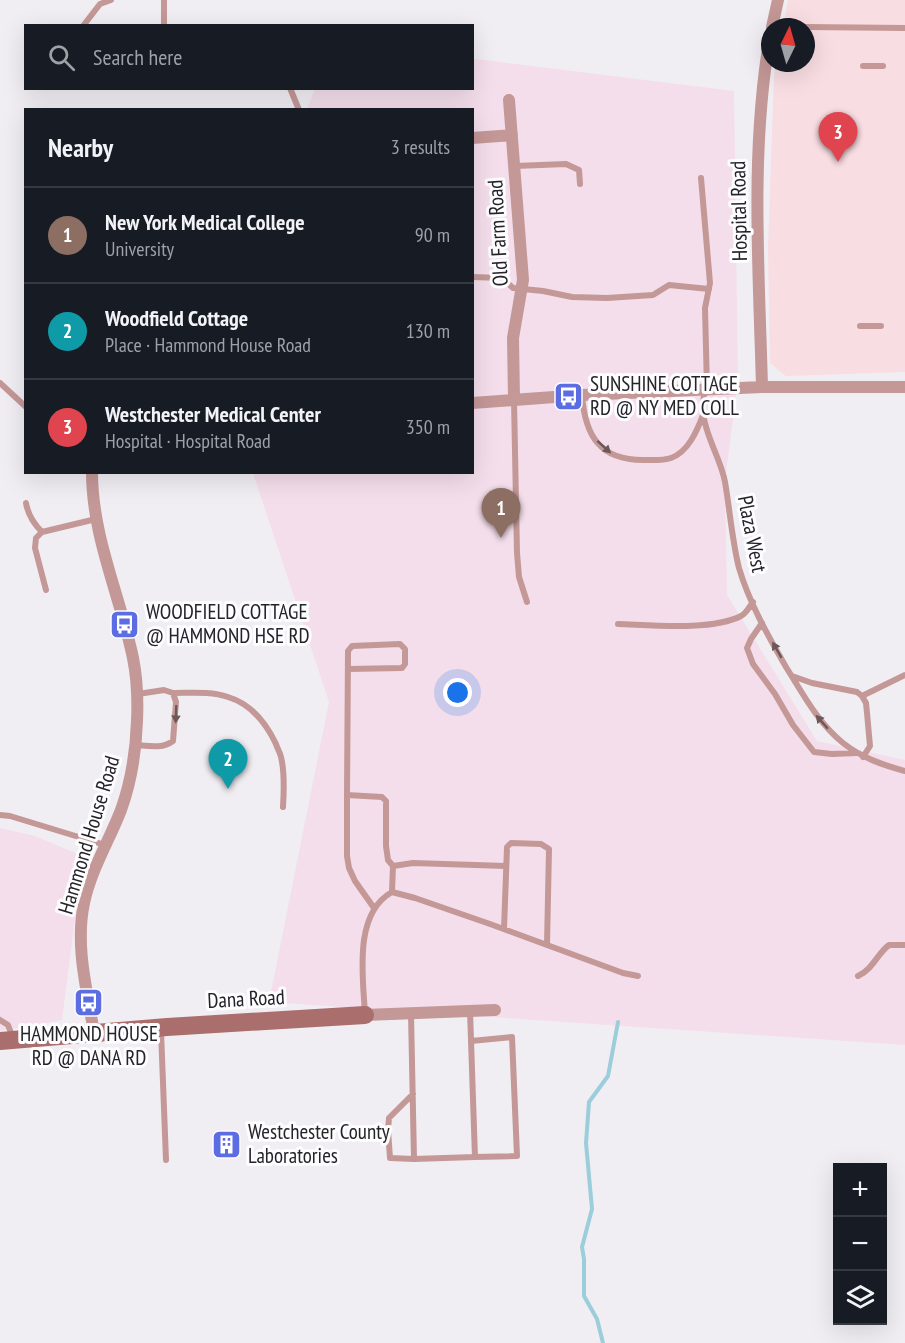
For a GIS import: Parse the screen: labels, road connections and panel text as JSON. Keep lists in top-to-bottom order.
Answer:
{
  "streets": {
    "street": [
      "Hospital Road",
      "Old Farm Road",
      "Hammond House Road",
      "Dana Road"
    ],
    "lane": ["Plaza West"]
  },
  "crossings": [
    ["Hammond House Road", "Dana Road"]
  ],
  "places": {
    "bus stop": ["SUNSHINE COTTAGE RD @ NY MED COLL", "WOODFIELD COTTAGE @ HAMMOND HSE RD", "HAMMOND HOUSE RD @ DANA RD"],
    "building": ["Westchester County Laboratories"]
  },
  "north": "top",
  "page": {
    "search": "Search here",
    "heading": ["Nearby", "3 results"],
    "pins": ["3", "1", "2"],
    "list": [
      {
        "mark": "1",
        "name": "New York Medical College",
        "note": "University",
        "value": "90 m"
      },
      {
        "mark": "2",
        "name": "Woodfield Cottage",
        "note": "Place · Hammond House Road",
        "value": "130 m"
      },
      {
        "mark": "3",
        "name": "Westchester Medical Center",
        "note": "Hospital · Hospital Road",
        "value": "350 m"
      }
    ],
    "map_buttons": ["+", "−"]
  }
}
